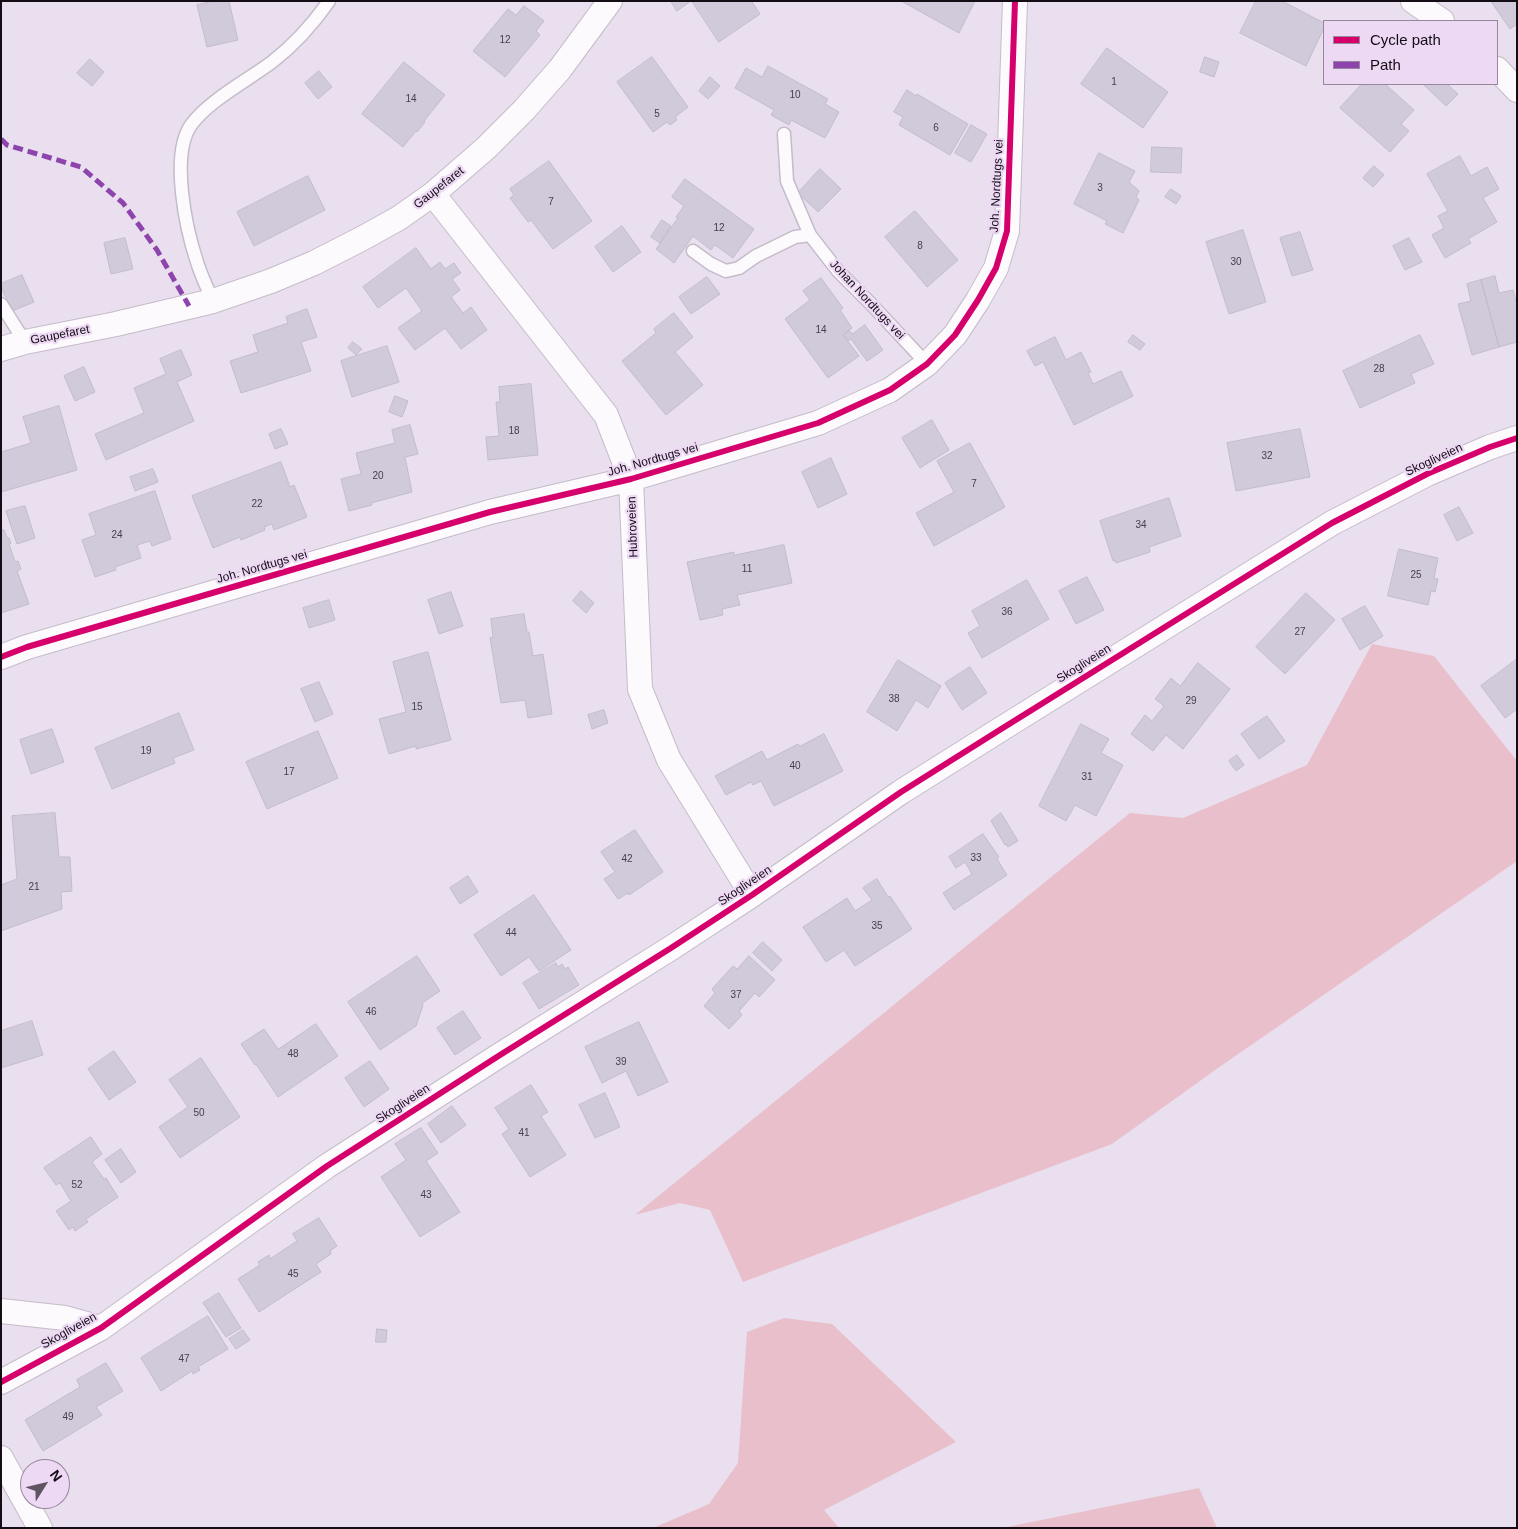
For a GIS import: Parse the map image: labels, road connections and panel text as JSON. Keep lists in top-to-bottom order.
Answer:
{
  "streets": {
    "street": [
      "Joh. Nordtugs vei",
      "Gaupefaret",
      "Skogliveien",
      "Hubroveien"
    ],
    "lane": ["Johan Nordtugs vei"]
  },
  "crossings": [
    ["Joh. Nordtugs vei", "Johan Nordtugs vei"],
    ["Joh. Nordtugs vei", "Hubroveien"],
    ["Gaupefaret", "Hubroveien"],
    ["Skogliveien", "Hubroveien"]
  ],
  "house_numbers": [
    "12",
    "1",
    "10",
    "14",
    "5",
    "6",
    "3",
    "7",
    "12",
    "8",
    "30",
    "14",
    "28",
    "18",
    "32",
    "20",
    "7",
    "22",
    "34",
    "24",
    "11",
    "25",
    "36",
    "27",
    "38",
    "29",
    "15",
    "19",
    "40",
    "17",
    "31",
    "33",
    "42",
    "21",
    "35",
    "44",
    "37",
    "46",
    "48",
    "39",
    "50",
    "41",
    "52",
    "43",
    "45",
    "47",
    "49"
  ],
  "legend": ["Cycle path", "Path"],
  "north": "top right"
}
